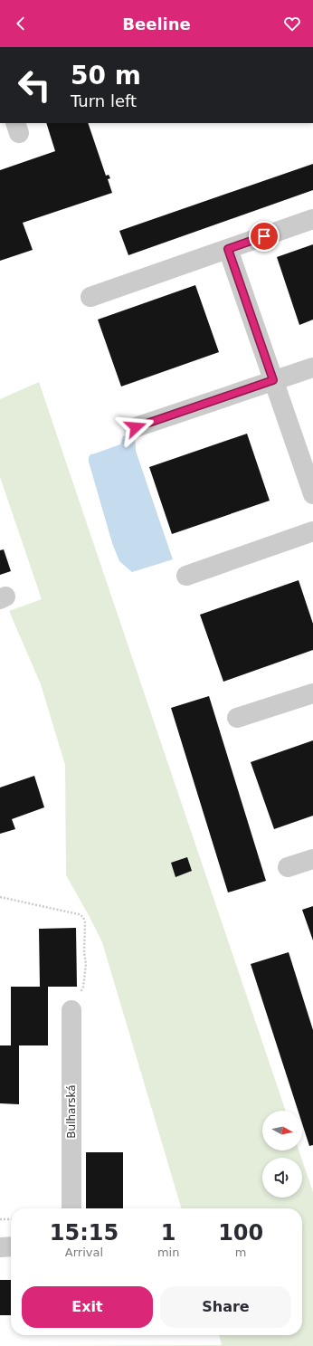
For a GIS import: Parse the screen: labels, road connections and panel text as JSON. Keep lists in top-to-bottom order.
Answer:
{
  "streets": {
    "street": ["Bulharská"]
  },
  "north": "right",
  "page": {
    "header": "Beeline",
    "turn": ["50 m", "Turn left"],
    "eta": [
      "15:15",
      "Arrival",
      "1",
      "min",
      "100",
      "m"
    ],
    "buttons": ["Exit", "Share"]
  }
}
